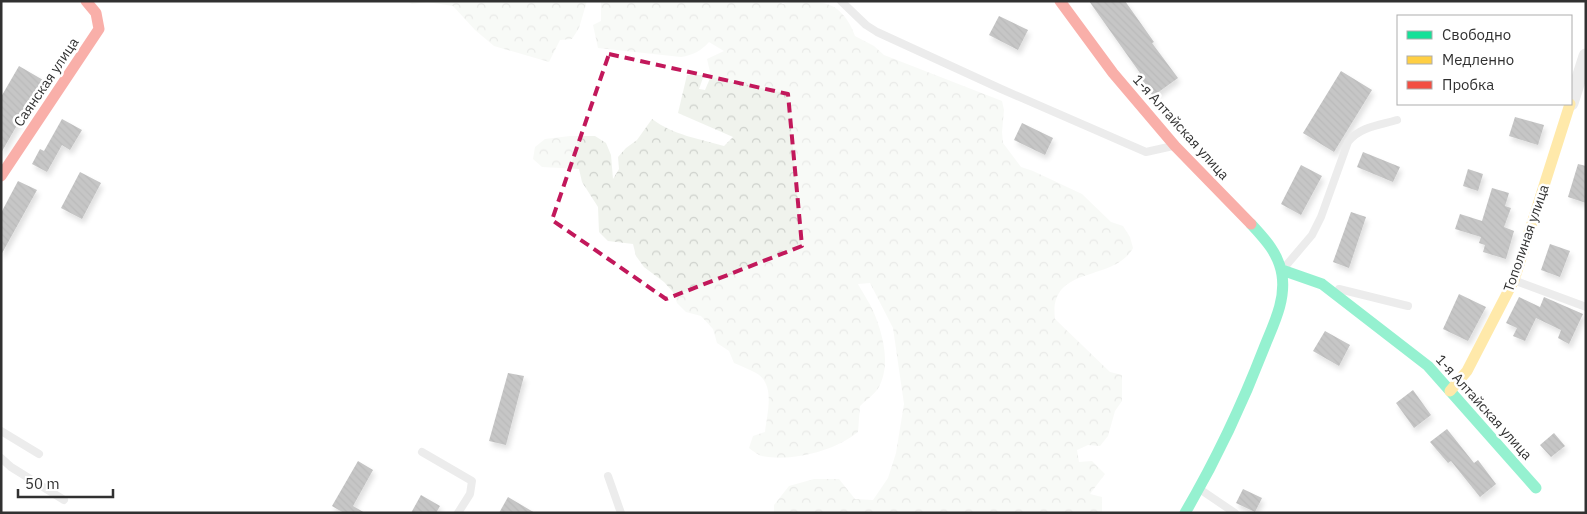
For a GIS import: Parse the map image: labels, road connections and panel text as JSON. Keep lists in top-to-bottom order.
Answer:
{
  "streets": {
    "street": ["Саянская улица", "1-я Алтайская улица", "Тополиная улица"]
  },
  "crossings": [
    ["1-я Алтайская улица", "Тополиная улица"]
  ],
  "legend": ["Свободно", "Медленно", "Пробка"],
  "scale_bar": "50 m"
}
